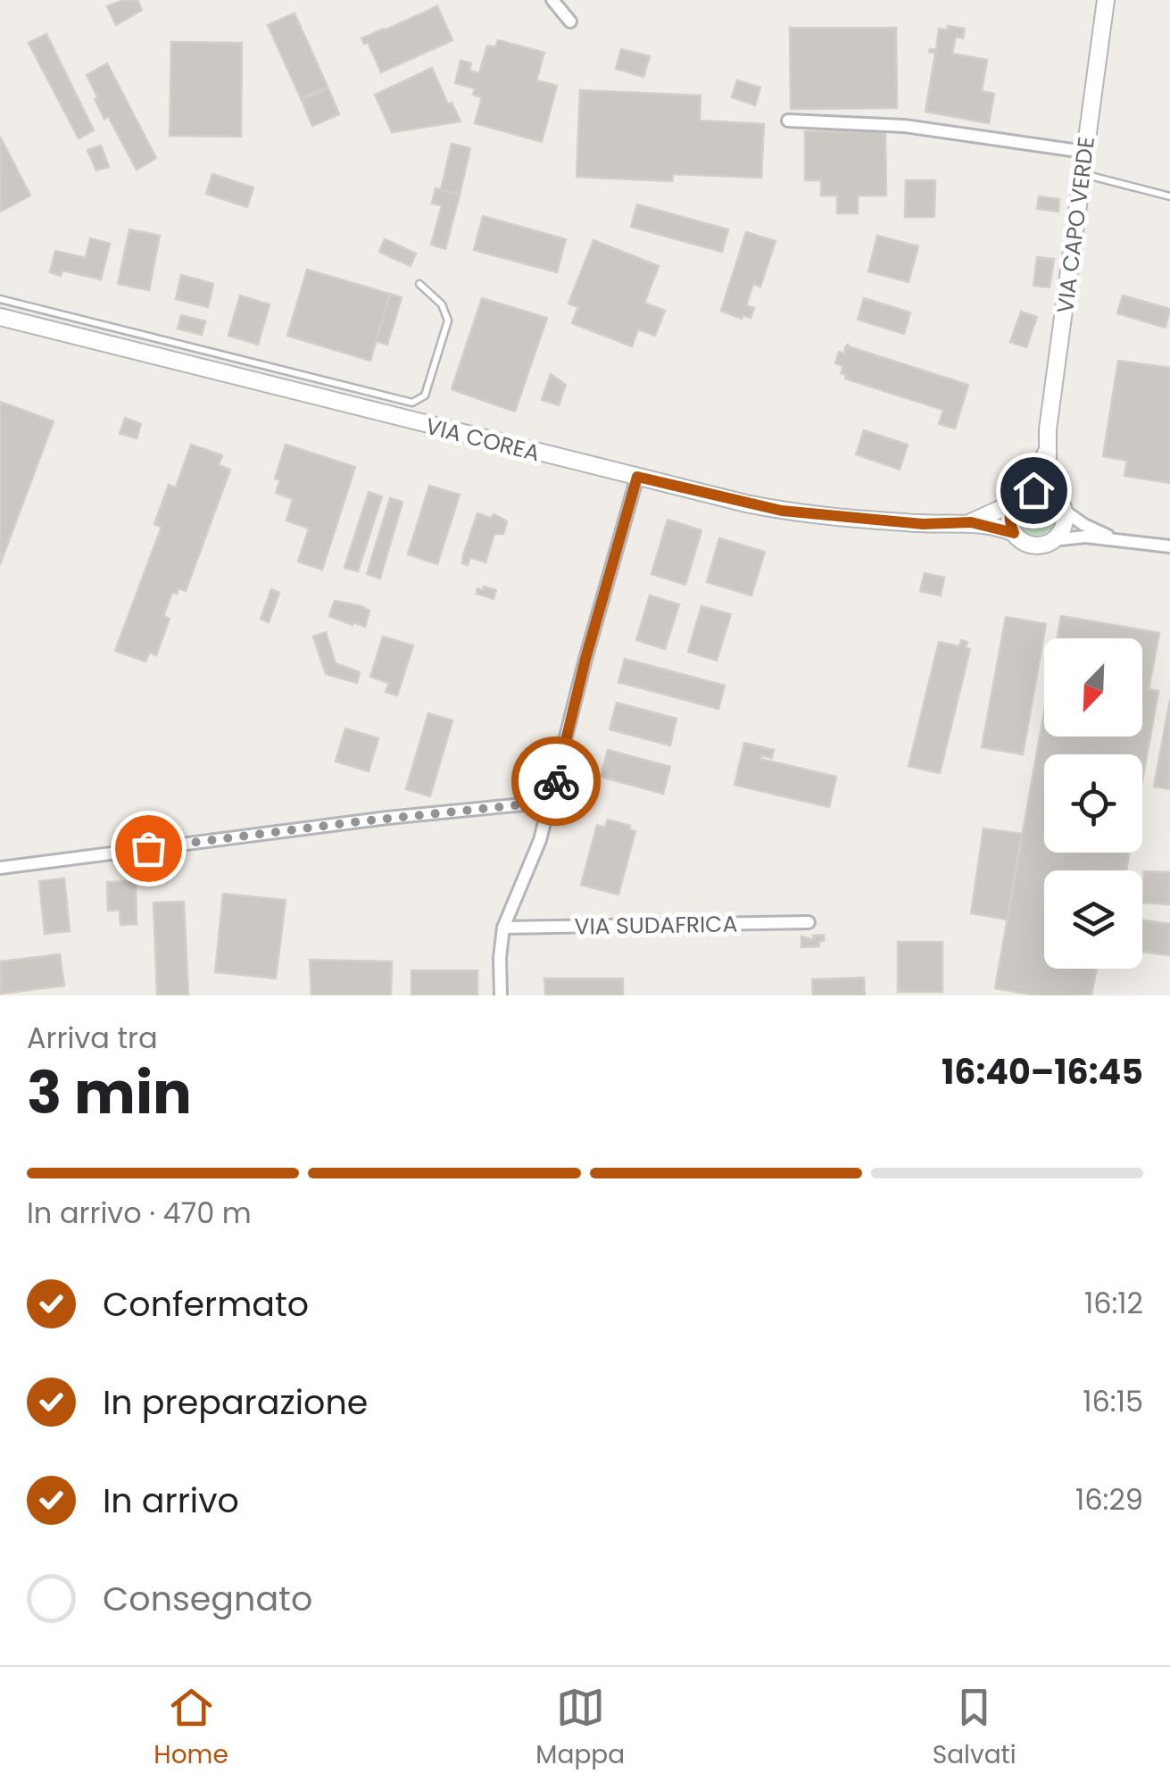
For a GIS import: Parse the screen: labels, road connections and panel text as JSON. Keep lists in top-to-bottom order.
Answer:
{
  "streets": {
    "street": ["VIA CAPO VERDE", "VIA COREA", "VIA SUDAFRICA"]
  },
  "north": "bottom left",
  "page": {
    "heading": ["3 min", "Arriva tra", "16:40–16:45"],
    "bar": "In arrivo · 470 m",
    "list": [
      ["Confermato", "16:12"],
      ["In preparazione", "16:15"],
      ["In arrivo", "16:29"],
      "Consegnato"
    ],
    "tabs": ["Home", "Mappa", "Salvati"]
  }
}
